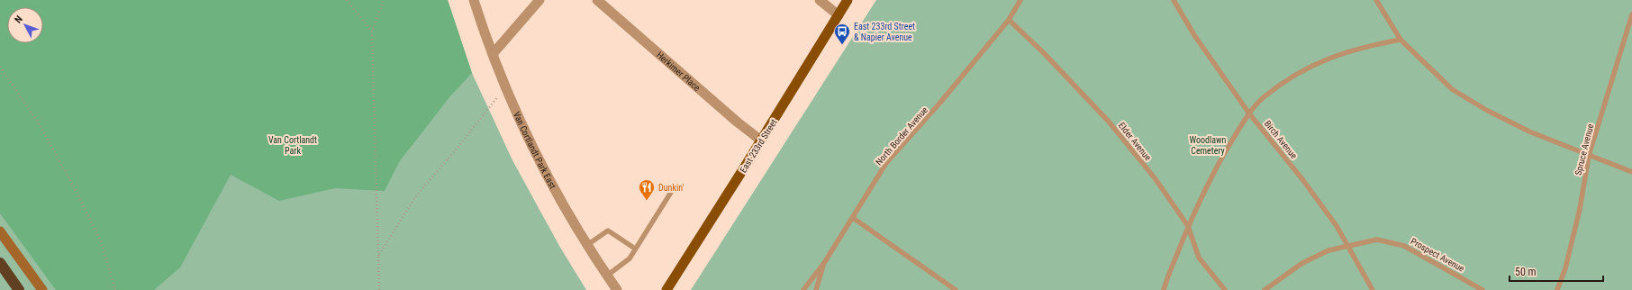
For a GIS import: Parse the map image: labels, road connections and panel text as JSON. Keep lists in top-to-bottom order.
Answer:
{
  "streets": {
    "main road": ["East 233rd Street"],
    "street": ["Herkimer Place", "Van Cortlandt Park East"],
    "lane": [
      "North Border Avenue",
      "Birch Avenue",
      "Elder Avenue",
      "Spruce Avenue",
      "Prospect Avenue"
    ]
  },
  "crossings": [
    ["Herkimer Place", "East 233rd Street"],
    ["North Border Avenue", "Elder Avenue"],
    ["Birch Avenue", "Prospect Avenue"]
  ],
  "parks": ["Van Cortlandt Park", "Woodlawn Cemetery"],
  "places": {
    "bus stop": ["East 233rd Street & Napier Avenue"],
    "restaurant": ["Dunkin'"]
  },
  "scale_bar": "50 m",
  "north": "top left"
}
